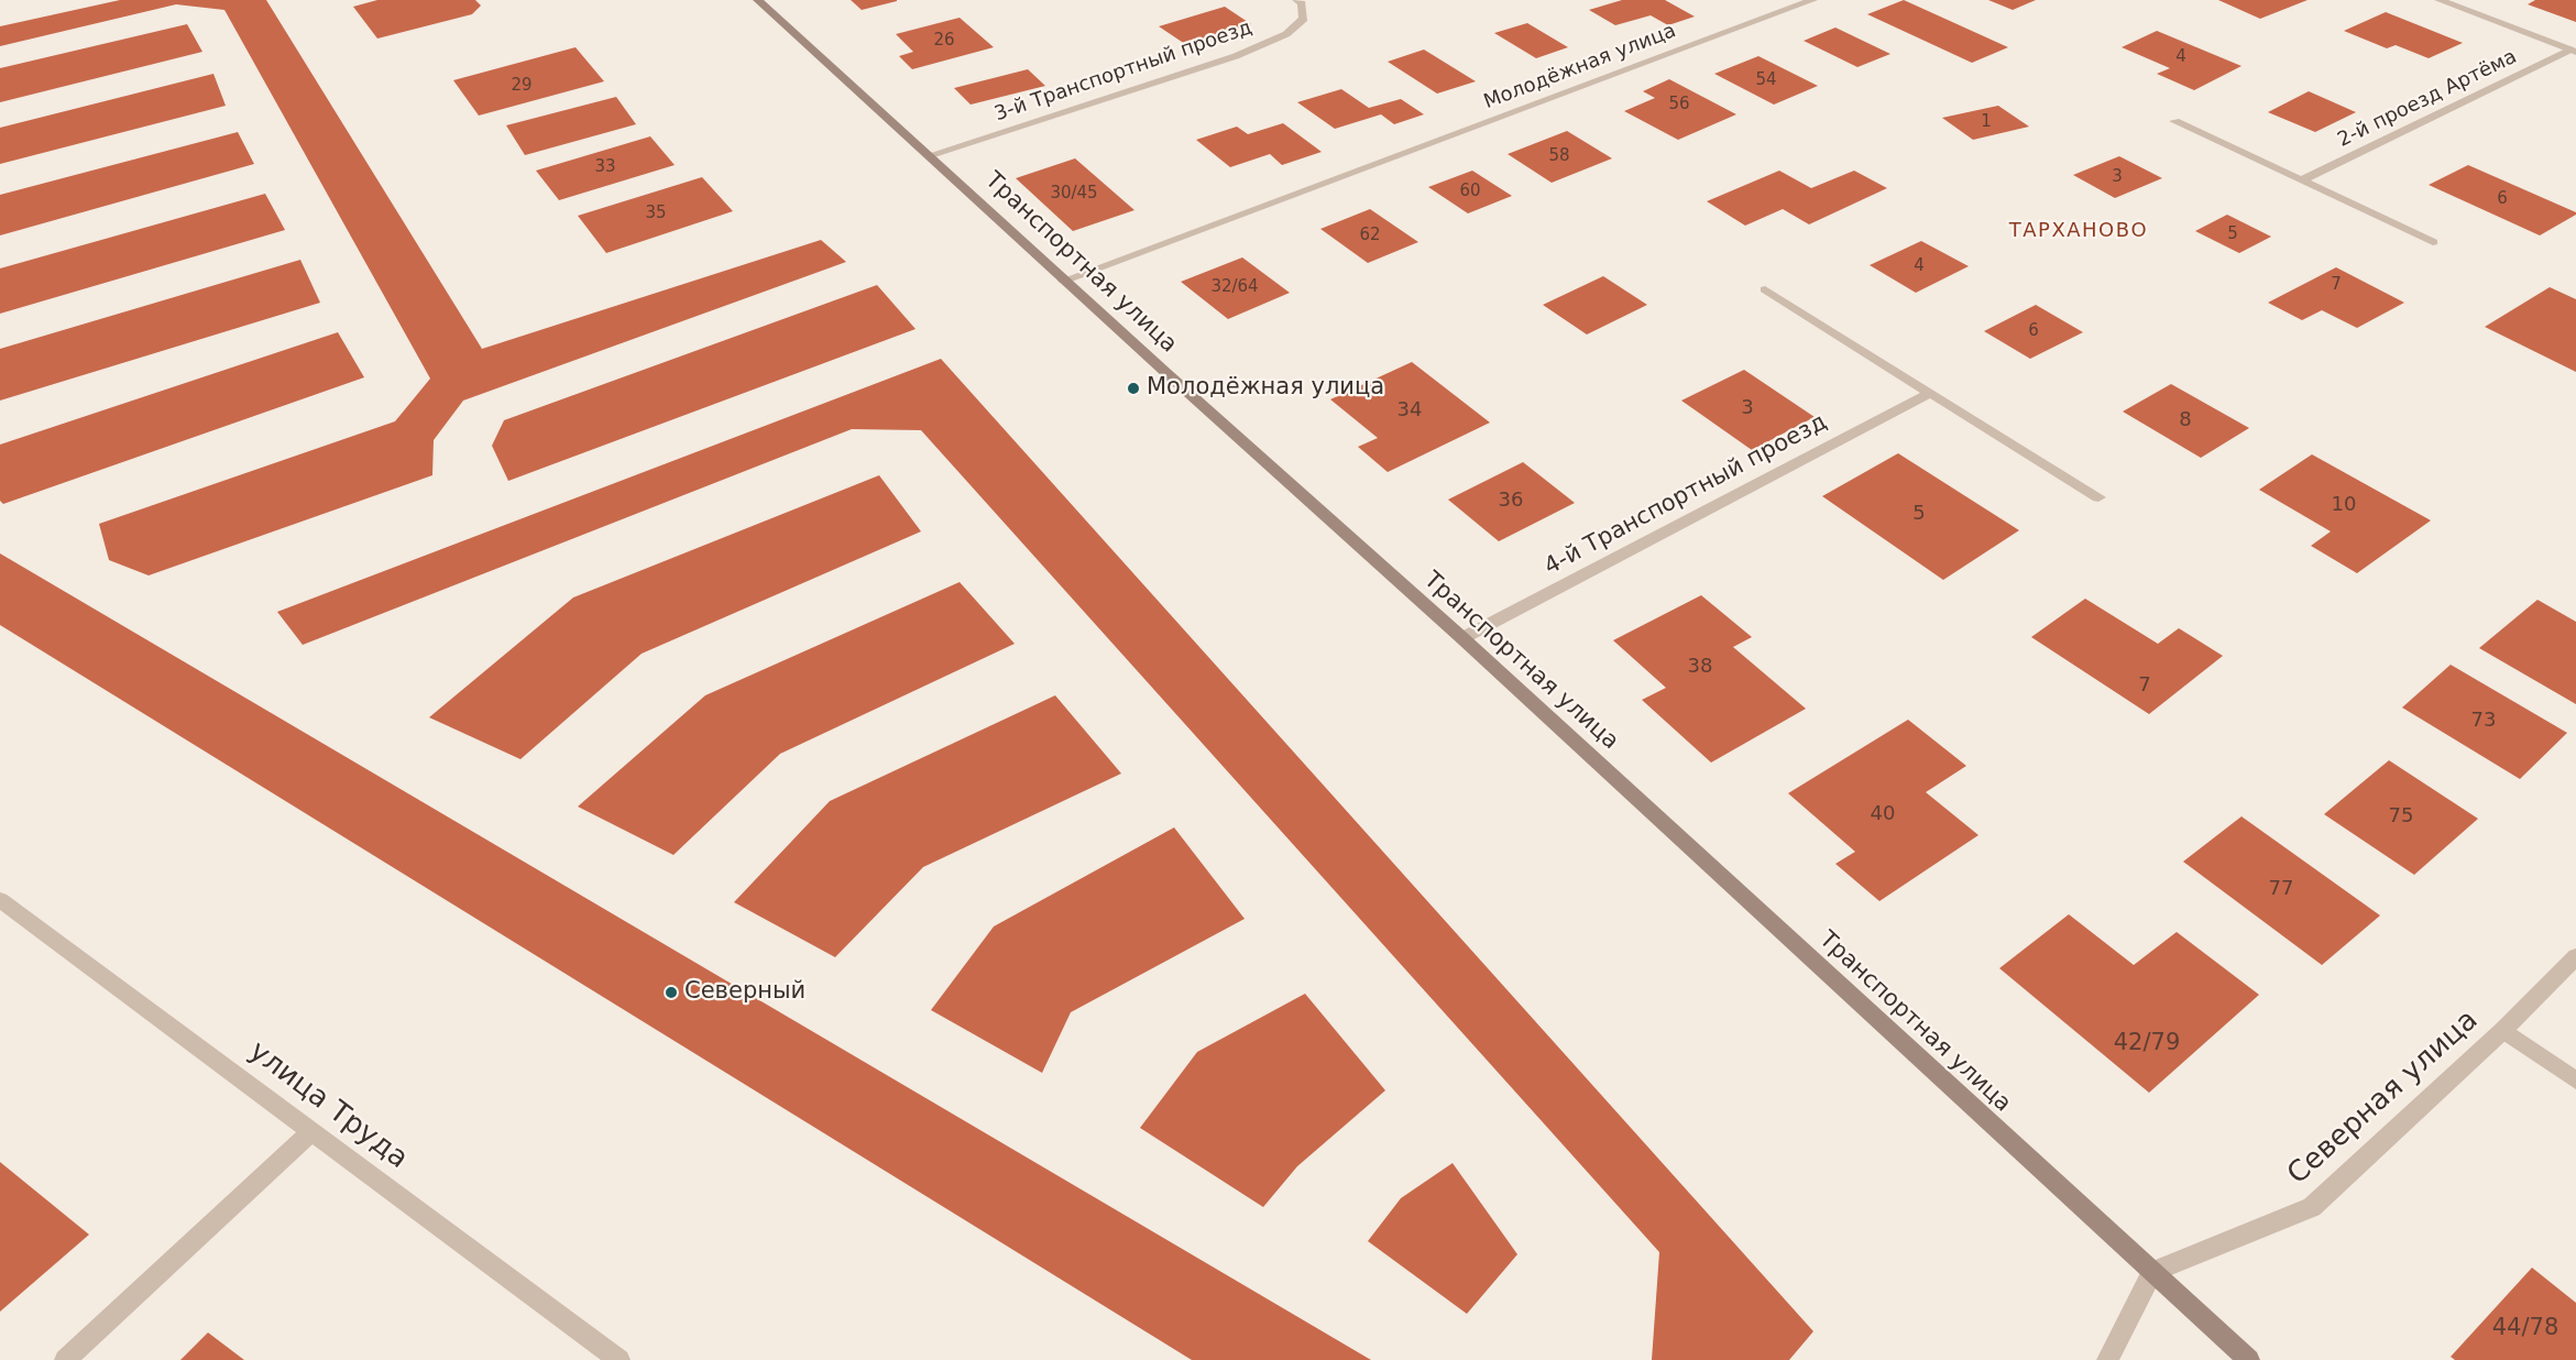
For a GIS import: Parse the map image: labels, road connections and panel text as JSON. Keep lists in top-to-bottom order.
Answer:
{
  "streets": {
    "street": [
      "Молодёжная улица",
      "3-й Транспортный проезд",
      "2-й проезд Артёма",
      "Транспортная улица",
      "4-й Транспортный проезд",
      "Северная улица",
      "улица Труда"
    ]
  },
  "crossings": [
    ["Молодёжная улица", "Транспортная улица"],
    ["3-й Транспортный проезд", "Транспортная улица"],
    ["Транспортная улица", "4-й Транспортный проезд"],
    ["Транспортная улица", "Северная улица"]
  ],
  "districts": ["ТАРХАНОВО"],
  "places": ["Молодёжная улица", "Северный"],
  "house_numbers": [
    "26",
    "4",
    "54",
    "29",
    "56",
    "1",
    "58",
    "33",
    "3",
    "60",
    "30/45",
    "6",
    "35",
    "5",
    "62",
    "4",
    "7",
    "32/64",
    "6",
    "3",
    "34",
    "8",
    "36",
    "10",
    "5",
    "38",
    "7",
    "73",
    "40",
    "75",
    "77",
    "42/79",
    "44/78"
  ]
}
